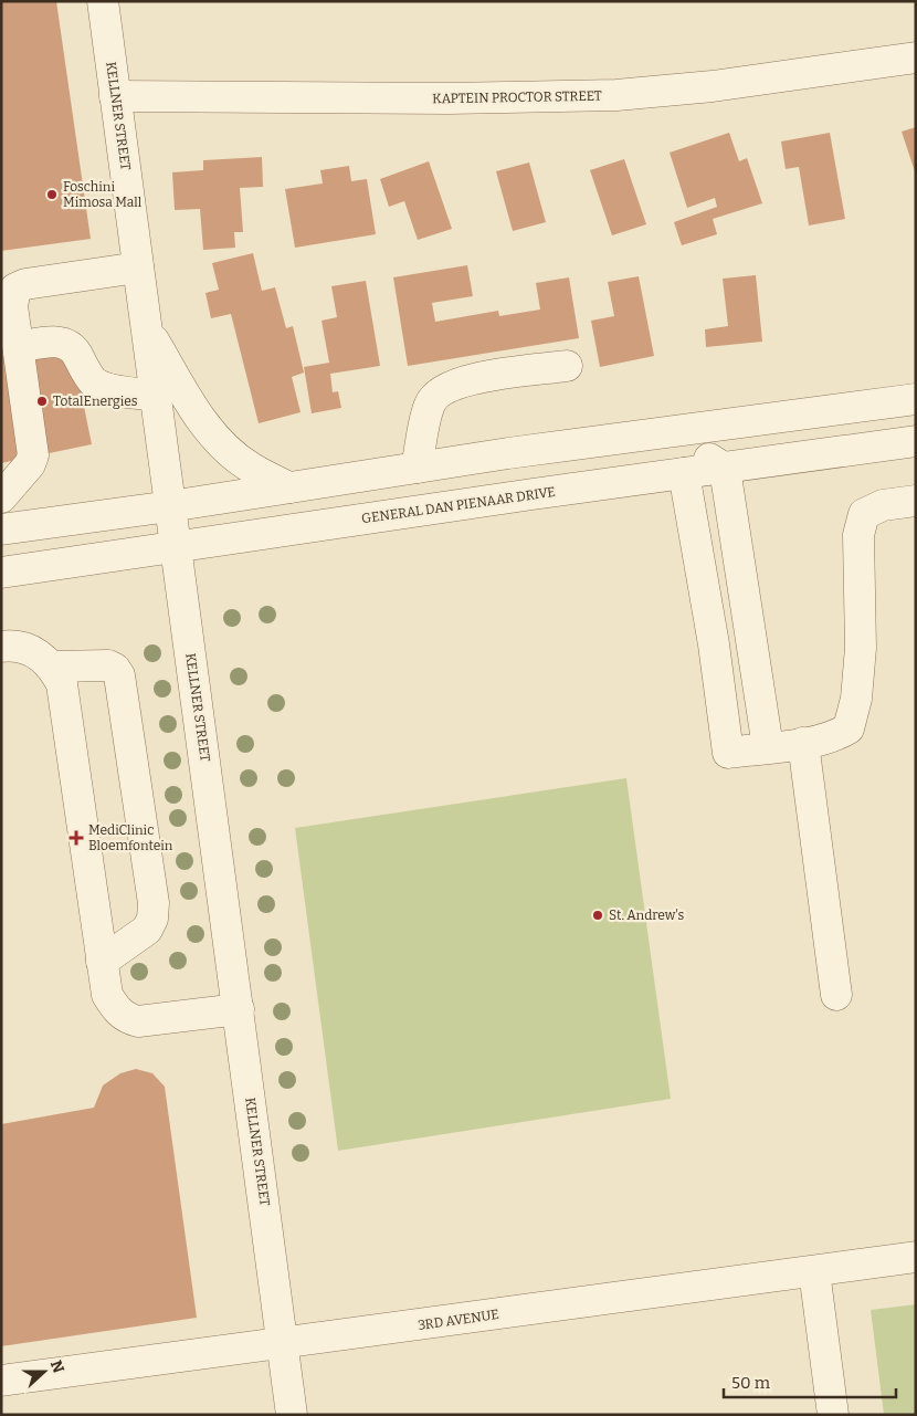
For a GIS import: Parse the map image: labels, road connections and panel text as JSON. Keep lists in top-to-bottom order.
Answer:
{
  "streets": {
    "street": [
      "KAPTEIN PROCTOR STREET",
      "KELLNER STREET",
      "GENERAL DAN PIENAAR DRIVE",
      "3RD AVENUE"
    ]
  },
  "crossings": [
    ["KAPTEIN PROCTOR STREET", "KELLNER STREET"],
    ["KELLNER STREET", "GENERAL DAN PIENAAR DRIVE"],
    ["KELLNER STREET", "3RD AVENUE"]
  ],
  "places": {
    "other": ["Foschini Mimosa Mall", "TotalEnergies", "St. Andrew's"],
    "health": ["MediClinic Bloemfontein"]
  },
  "scale_bar": "50 m",
  "north": "right"
}
